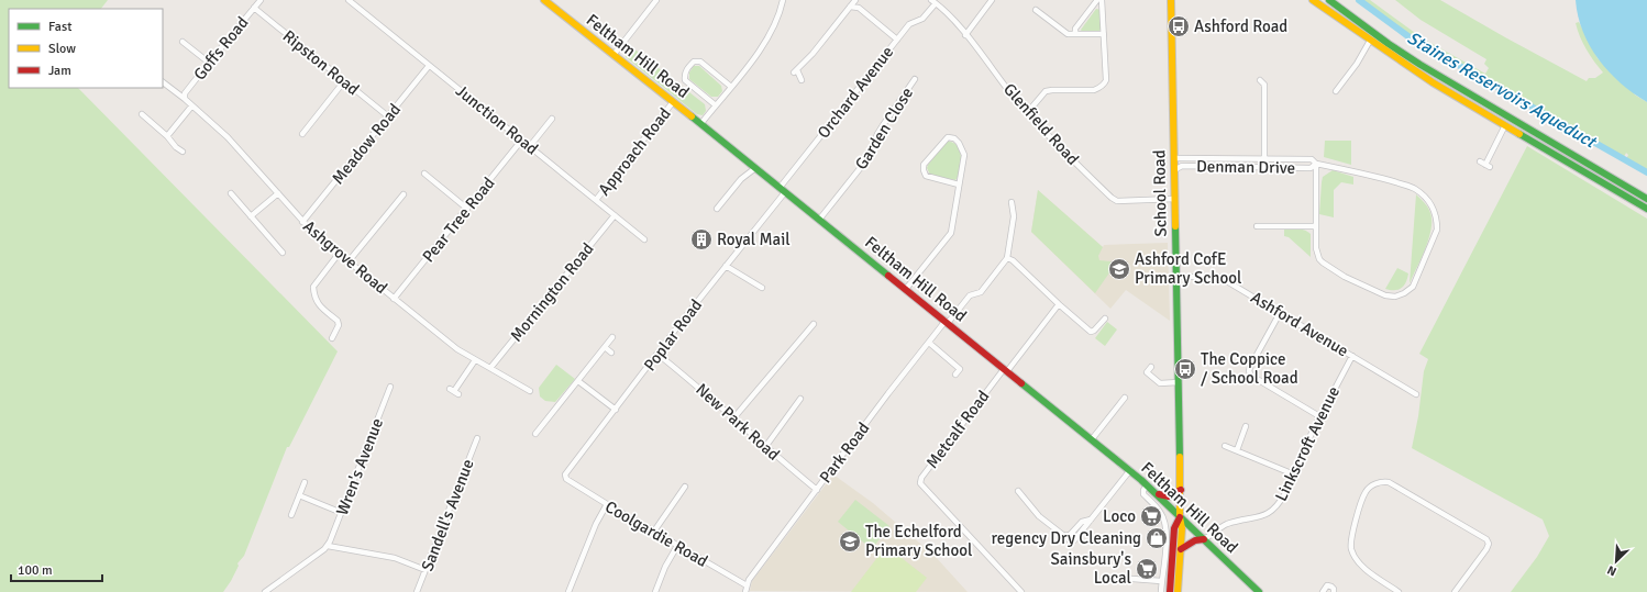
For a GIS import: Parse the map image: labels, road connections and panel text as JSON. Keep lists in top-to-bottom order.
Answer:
{
  "streets": {
    "main road": ["Feltham Hill Road", "School Road"],
    "street": [
      "Goffs Road",
      "Ripston Road",
      "Orchard Avenue",
      "Junction Road",
      "Glenfield Road",
      "Garden Close",
      "Meadow Road",
      "Approach Road",
      "Denman Drive",
      "Pear Tree Road",
      "Ashgrove Road",
      "Mornington Road",
      "Ashford Avenue",
      "Poplar Road",
      "New Park Road",
      "Metcalf Road",
      "Linkscroft Avenue",
      "Park Road",
      "Wren's Avenue",
      "Sandell's Avenue",
      "Coolgardie Road"
    ]
  },
  "crossings": [
    ["Goffs Road", "Ripston Road"],
    ["Goffs Road", "Ashgrove Road"],
    ["Feltham Hill Road", "Orchard Avenue"],
    ["Feltham Hill Road", "Garden Close"],
    ["Feltham Hill Road", "Approach Road"],
    ["Feltham Hill Road", "School Road"],
    ["Feltham Hill Road", "Poplar Road"],
    ["Feltham Hill Road", "Metcalf Road"],
    ["Feltham Hill Road", "Linkscroft Avenue"],
    ["Feltham Hill Road", "Park Road"],
    ["Ripston Road", "Meadow Road"],
    ["Orchard Avenue", "Glenfield Road"],
    ["Orchard Avenue", "Poplar Road"],
    ["Junction Road", "Meadow Road"],
    ["Junction Road", "Approach Road"],
    ["Junction Road", "Pear Tree Road"],
    ["Junction Road", "Mornington Road"],
    ["Glenfield Road", "School Road"],
    ["Meadow Road", "Ashgrove Road"],
    ["Denman Drive", "School Road"],
    ["School Road", "Ashford Avenue"],
    ["Pear Tree Road", "Ashgrove Road"],
    ["Ashgrove Road", "Mornington Road"],
    ["Ashford Avenue", "Linkscroft Avenue"],
    ["Poplar Road", "New Park Road"],
    ["Poplar Road", "Coolgardie Road"],
    ["New Park Road", "Park Road"],
    ["Park Road", "Coolgardie Road"]
  ],
  "water": ["Staines Reservoirs Aqueduct"],
  "places": {
    "bus stop": ["Ashford Road", "The Coppice / School Road"],
    "building": ["Royal Mail"],
    "school or university": ["Ashford CofE Primary School", "The Echelford Primary School"],
    "supermarket": ["Loco", "Sainsbury's Local"],
    "shop": ["regency Dry Cleaning"]
  },
  "legend": ["Fast", "Slow", "Jam"],
  "scale_bar": "100 m",
  "north": "bottom left"
}
